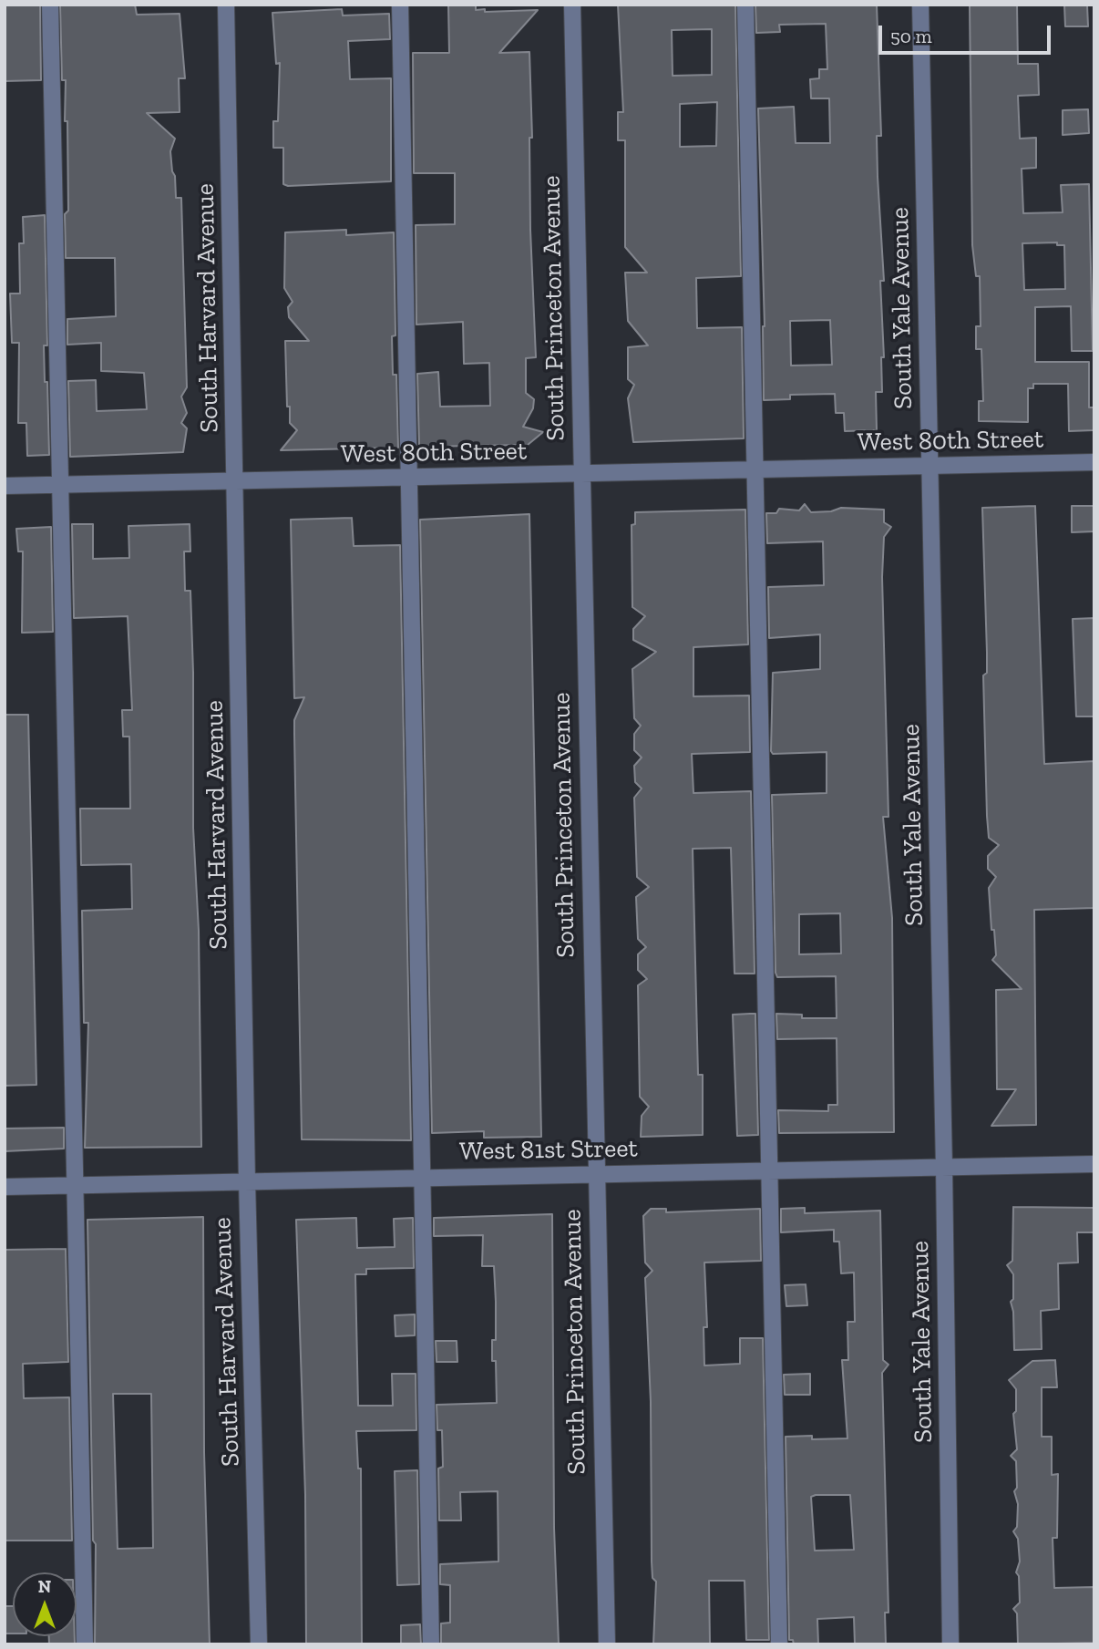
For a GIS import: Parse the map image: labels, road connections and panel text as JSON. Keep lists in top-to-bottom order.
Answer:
{
  "streets": {
    "street": [
      "South Harvard Avenue",
      "South Princeton Avenue",
      "South Yale Avenue",
      "West 80th Street",
      "West 81st Street"
    ]
  },
  "crossings": [
    ["South Harvard Avenue", "West 80th Street"],
    ["South Harvard Avenue", "West 81st Street"],
    ["South Princeton Avenue", "West 80th Street"],
    ["South Princeton Avenue", "West 81st Street"],
    ["South Yale Avenue", "West 80th Street"],
    ["South Yale Avenue", "West 81st Street"]
  ],
  "scale_bar": "50 m",
  "north": "top"
}
